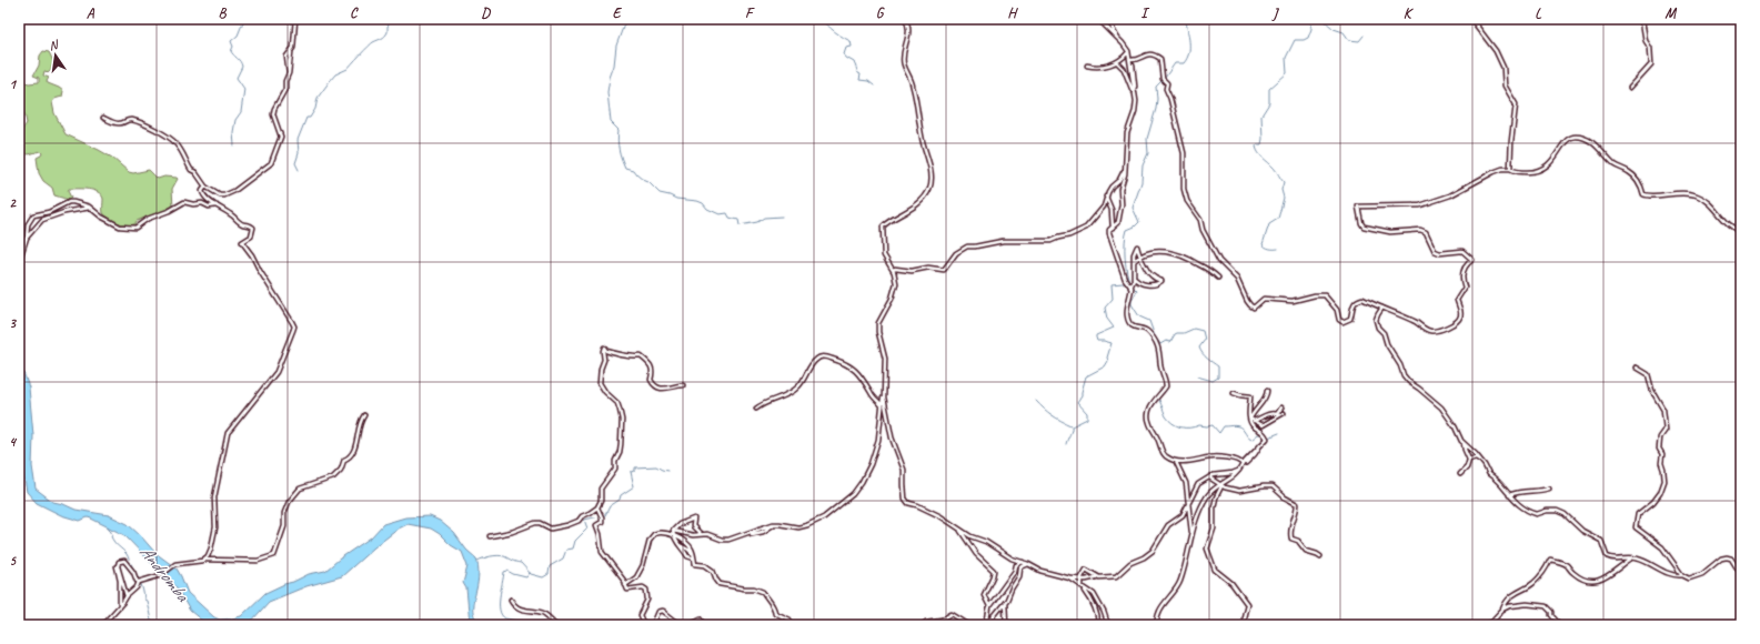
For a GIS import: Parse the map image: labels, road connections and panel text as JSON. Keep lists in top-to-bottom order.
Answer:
{
  "water": ["Andromba"],
  "north": "top",
  "grid": {
    "columns": [
      "A",
      "B",
      "C",
      "D",
      "E",
      "F",
      "G",
      "H",
      "I",
      "J",
      "K",
      "L",
      "M"
    ],
    "rows": [
      "1",
      "2",
      "3",
      "4",
      "5"
    ]
  }
}
